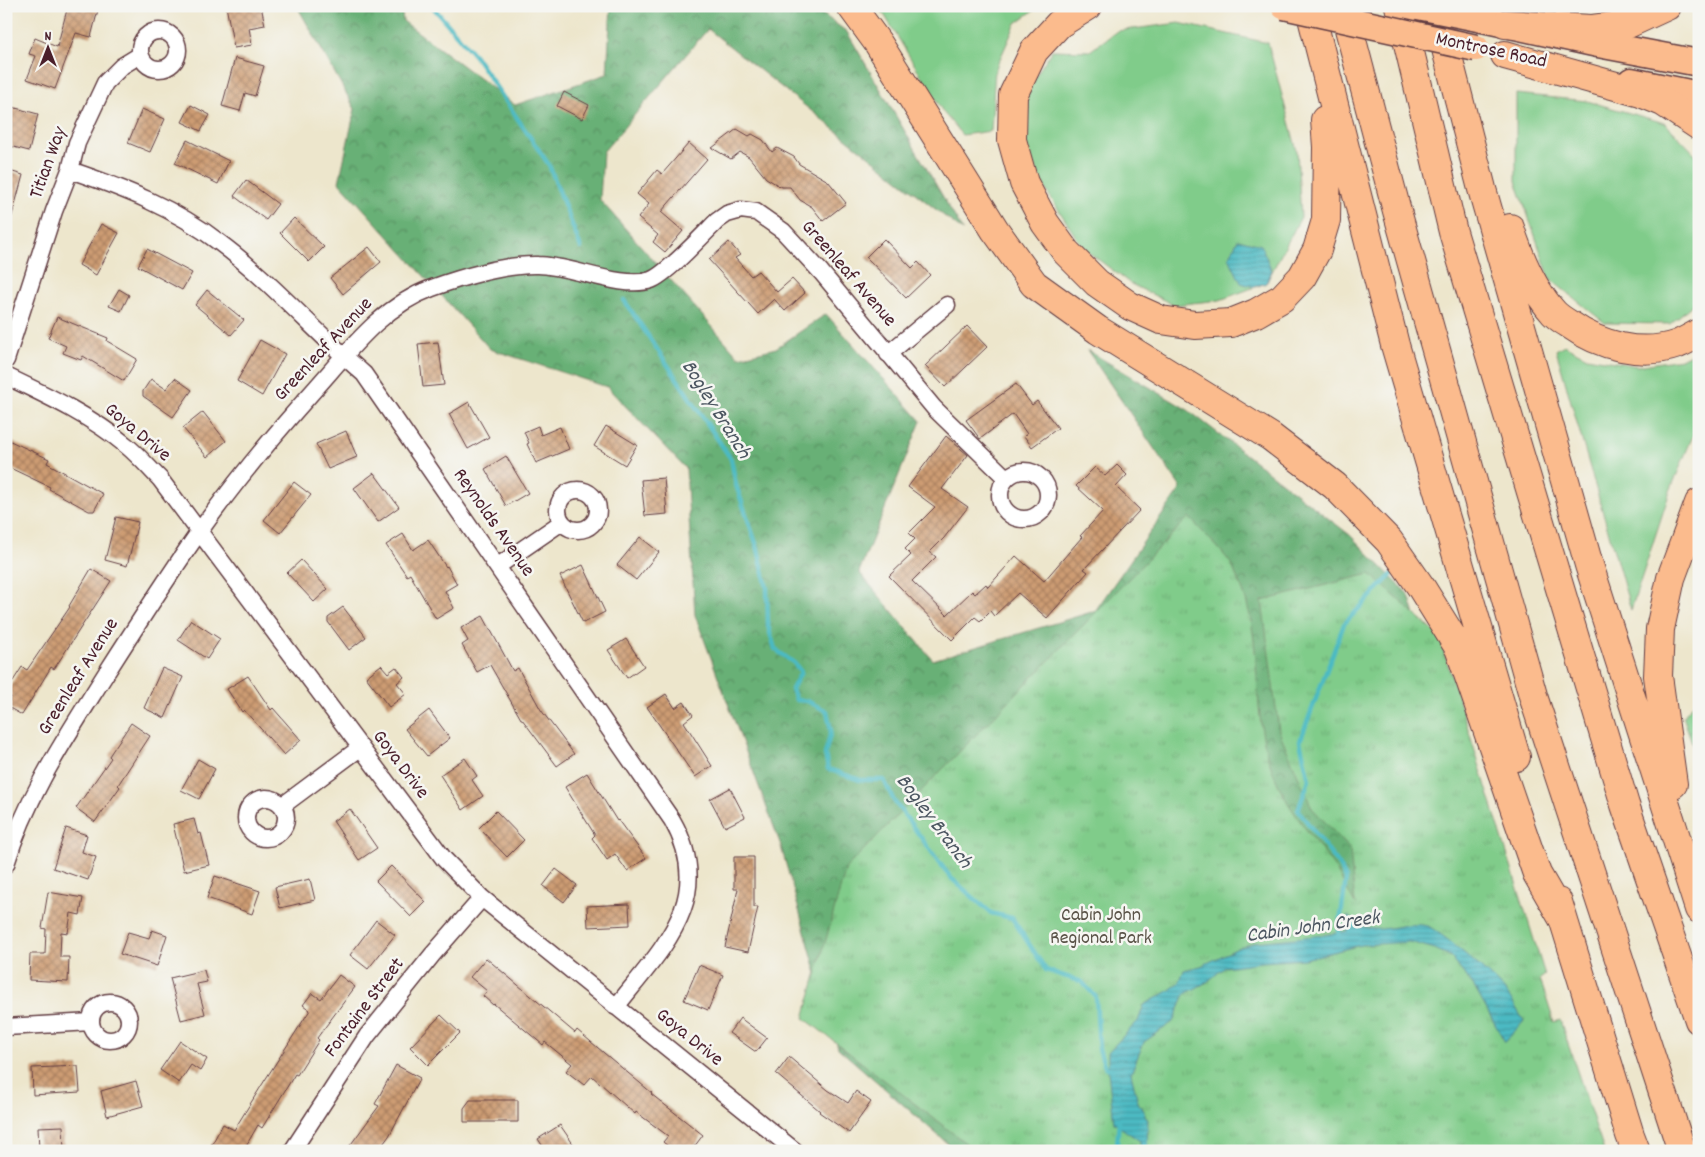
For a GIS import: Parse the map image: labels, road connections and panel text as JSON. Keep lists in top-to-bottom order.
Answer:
{
  "streets": {
    "main road": ["Montrose Road"],
    "street": [
      "Titian Way",
      "Greenleaf Avenue",
      "Goya Drive",
      "Reynolds Avenue",
      "Fontaine Street"
    ]
  },
  "crossings": [
    ["Titian Way", "Reynolds Avenue"],
    ["Greenleaf Avenue", "Goya Drive"],
    ["Greenleaf Avenue", "Reynolds Avenue"],
    ["Goya Drive", "Reynolds Avenue"],
    ["Goya Drive", "Fontaine Street"]
  ],
  "water": ["Bogley Branch", "Cabin John Creek"],
  "parks": ["Cabin John Regional Park"],
  "north": "top"
}
